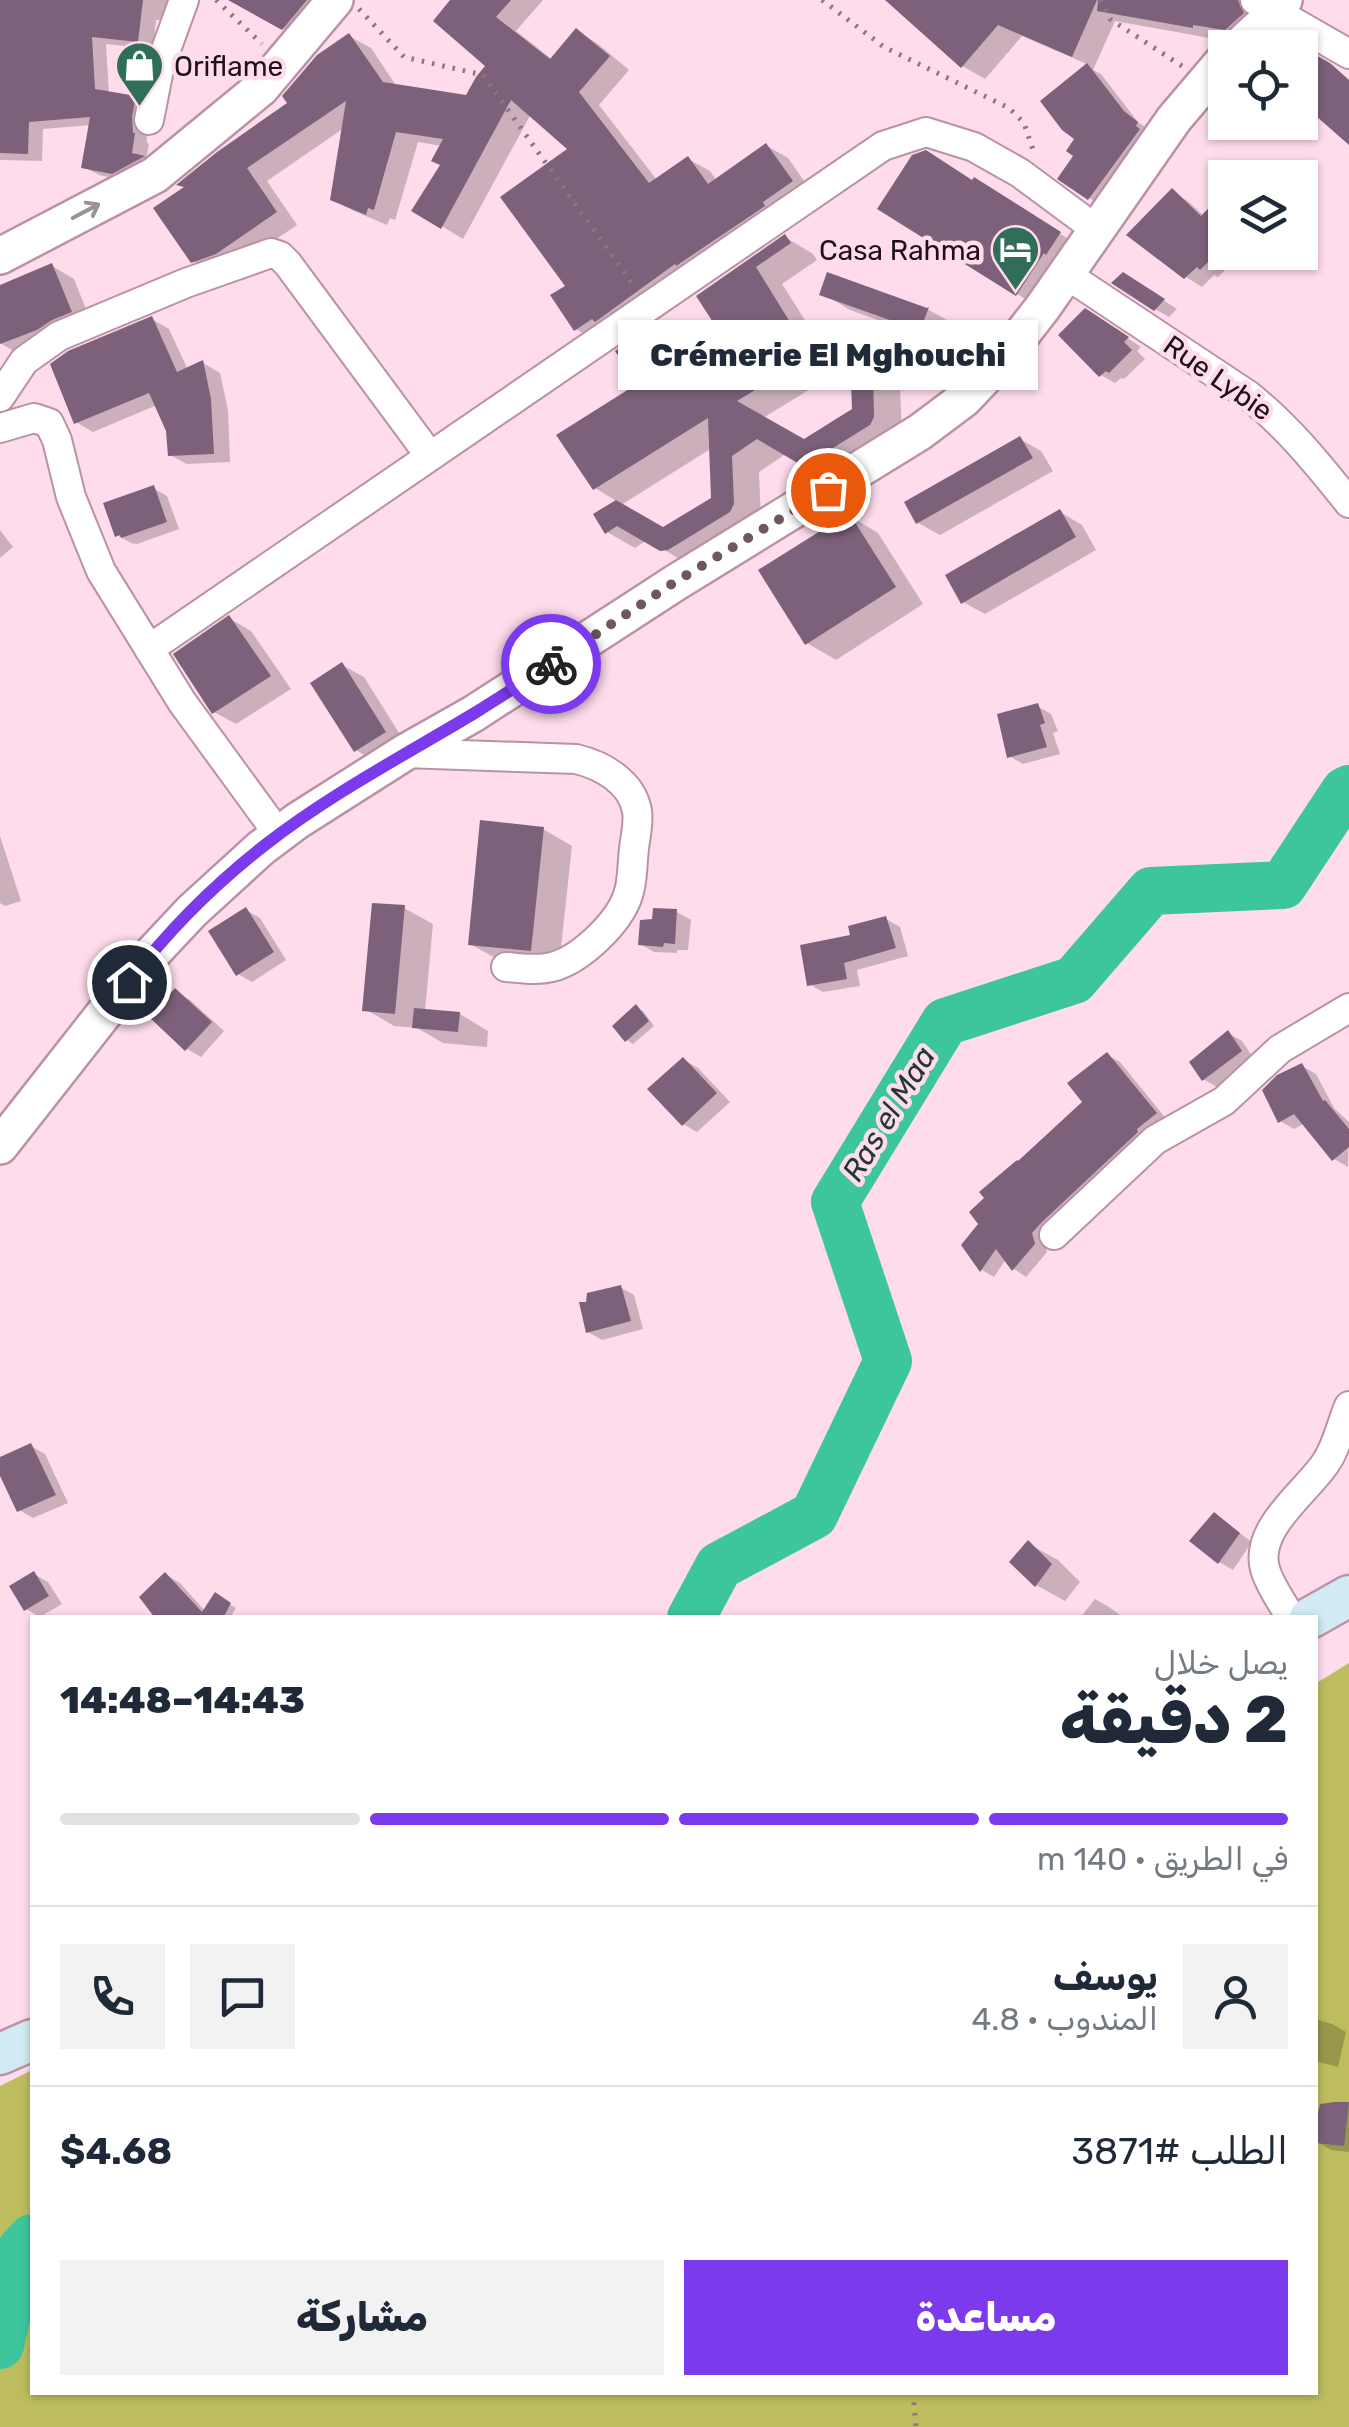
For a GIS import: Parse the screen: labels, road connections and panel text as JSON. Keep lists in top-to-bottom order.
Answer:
{
  "streets": {
    "street": ["Rue Lybie"]
  },
  "water": ["Ras el Maa"],
  "places": {
    "shop": ["Oriflame"],
    "hotel": ["Casa Rahma"],
    "other": ["Crémerie El Mghouchi"]
  },
  "page": {
    "bubble": "Crémerie El Mghouchi",
    "heading": ["2 دقيقة", "يصل خلال", "14:43–14:48"],
    "panel": [
      "يوسف",
      "المندوب · 4.8",
      "الطلب #3871",
      "$4.68"
    ],
    "bar": "في الطريق · 140 m",
    "buttons": ["مساعدة", "مشاركة"]
  }
}
